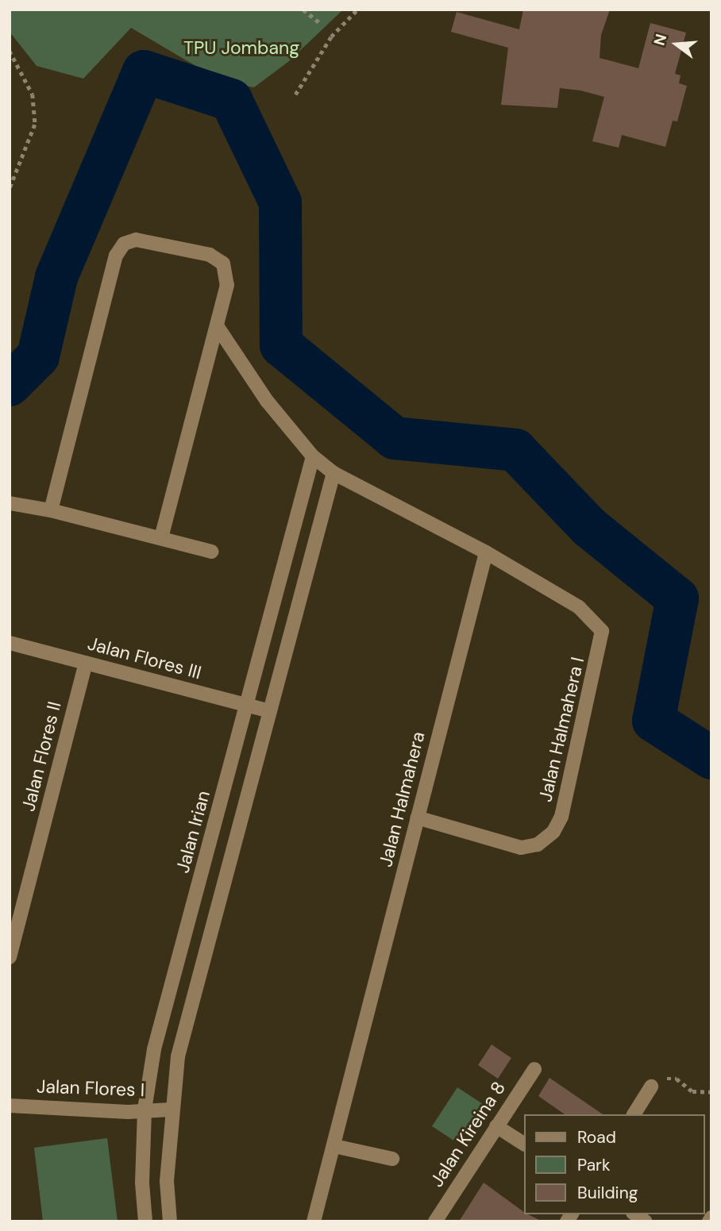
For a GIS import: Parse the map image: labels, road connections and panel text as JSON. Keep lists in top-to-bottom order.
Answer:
{
  "streets": {
    "street": [
      "Jalan Flores III",
      "Jalan Halmahera I",
      "Jalan Flores II",
      "Jalan Halmahera",
      "Jalan Irian",
      "Jalan Flores I",
      "Jalan Kireina 8"
    ]
  },
  "crossings": [
    ["Jalan Flores III", "Jalan Flores II"],
    ["Jalan Flores III", "Jalan Irian"],
    ["Jalan Halmahera I", "Jalan Halmahera"],
    ["Jalan Irian", "Jalan Flores I"]
  ],
  "parks": ["TPU Jombang"],
  "legend": ["Road", "Park", "Building"],
  "north": "left"
}
